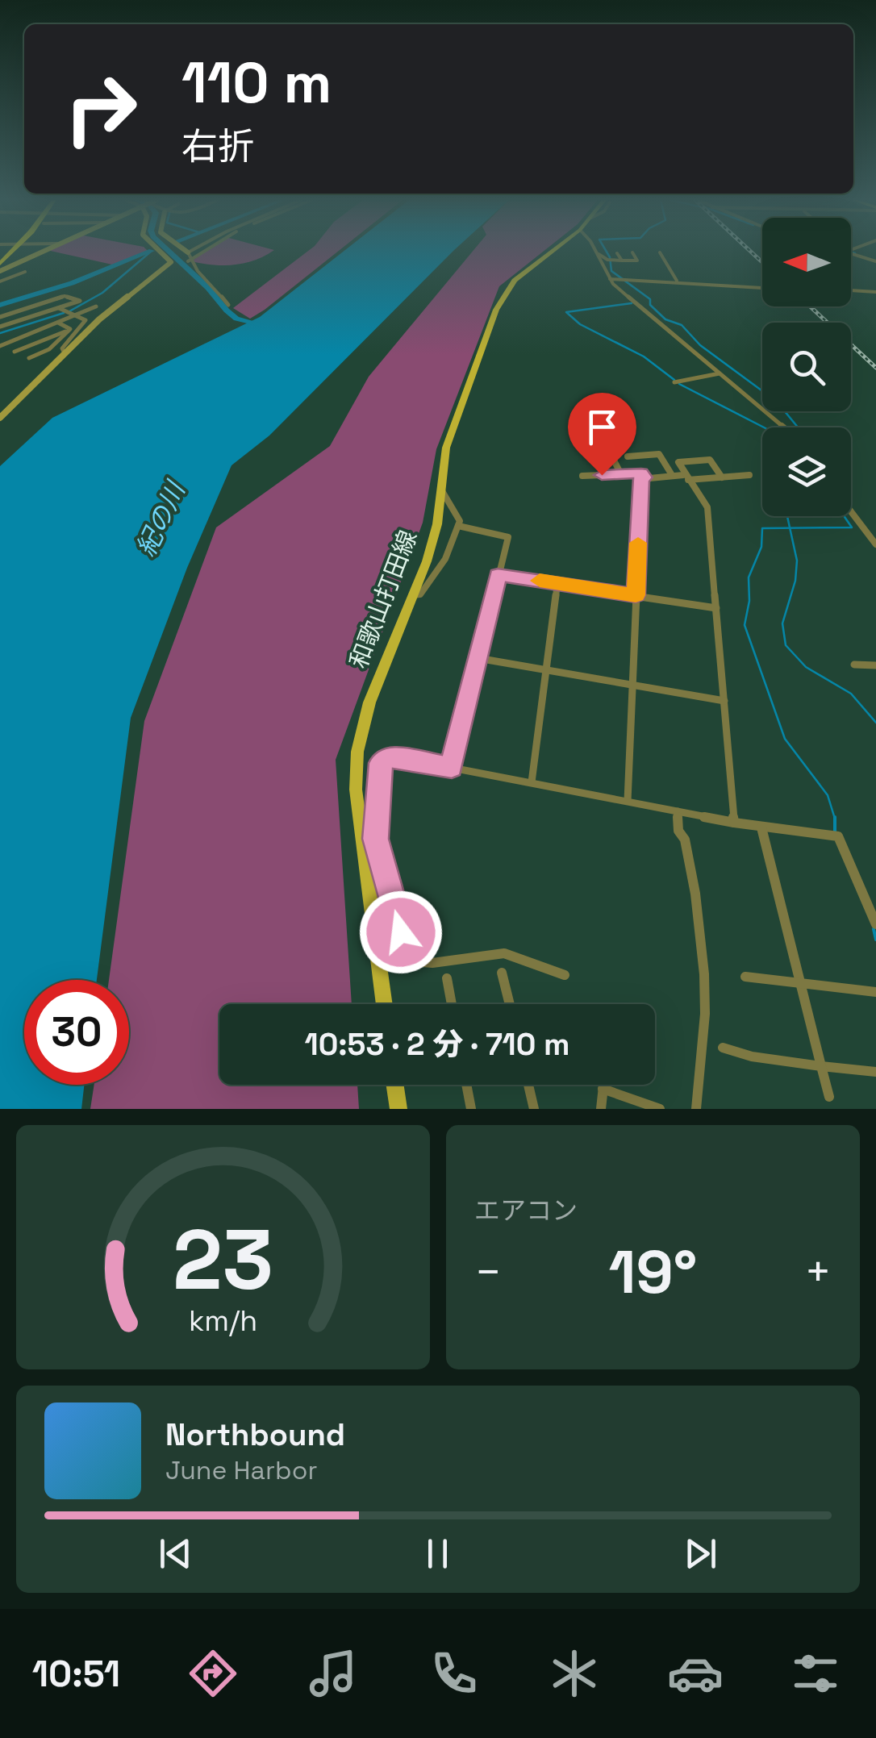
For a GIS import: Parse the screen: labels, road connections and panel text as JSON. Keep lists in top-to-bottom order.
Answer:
{
  "streets": {
    "main road": ["和歌山打田線"]
  },
  "water": ["紀の川"],
  "north": "left",
  "page": {
    "turn": ["110 m", "右折"],
    "limit": "30",
    "trip": "10:53 · 2 分 · 710 m",
    "tile": "エアコン",
    "heat": ["−", "19°", "+"],
    "song": ["Northbound", "June Harbor"],
    "tabs": "10:51",
    "gauge": ["23", "km/h"]
  }
}
